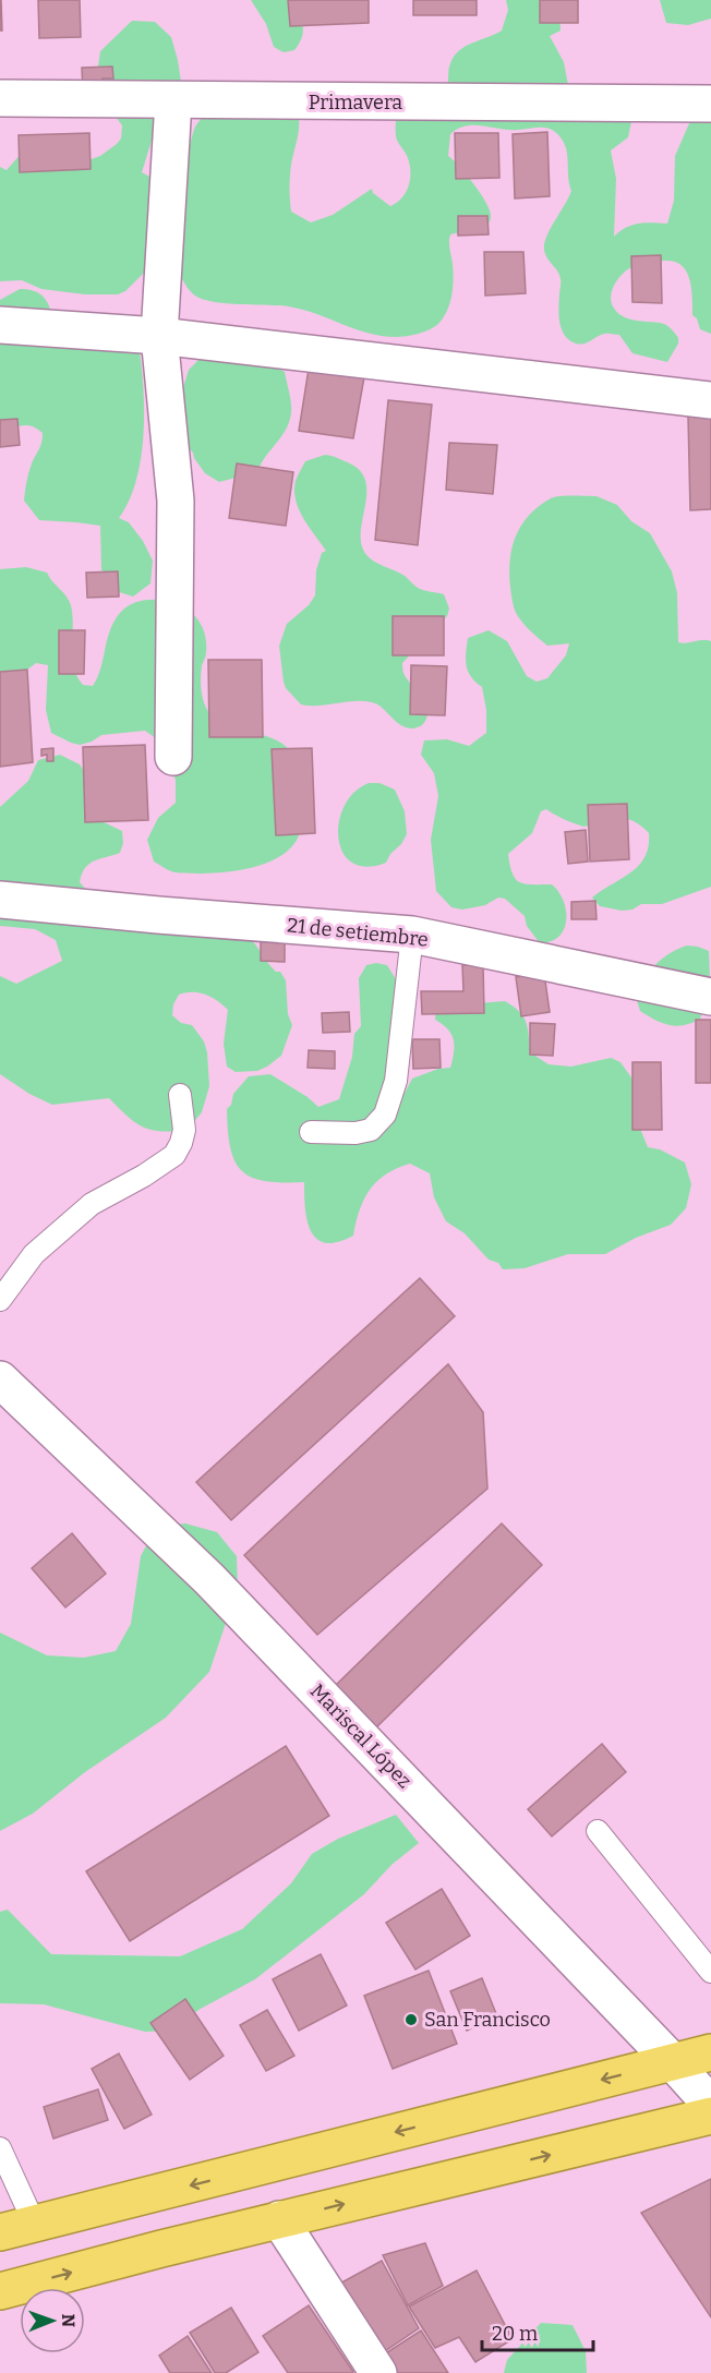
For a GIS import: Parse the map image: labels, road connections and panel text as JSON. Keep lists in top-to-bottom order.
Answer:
{
  "streets": {
    "street": ["Primavera", "21 de setiembre", "Mariscal López"]
  },
  "places": ["San Francisco"],
  "scale_bar": "20 m",
  "north": "right"
}
